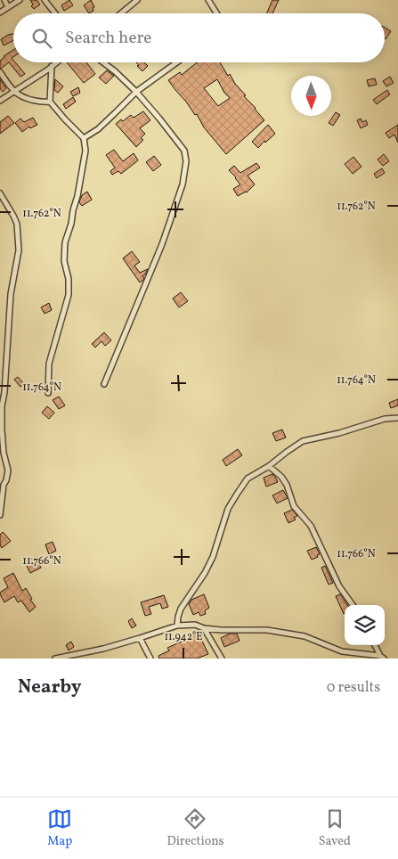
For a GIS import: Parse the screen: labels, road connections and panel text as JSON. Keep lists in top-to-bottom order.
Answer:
{
  "north": "bottom",
  "page": {
    "search": "Search here",
    "heading": ["Nearby", "0 results"],
    "nav": ["Map", "Directions", "Saved"]
  },
  "coordinates": [
    "11.762°N",
    "11.764°N",
    "11.766°N",
    "11.942°E"
  ]
}
